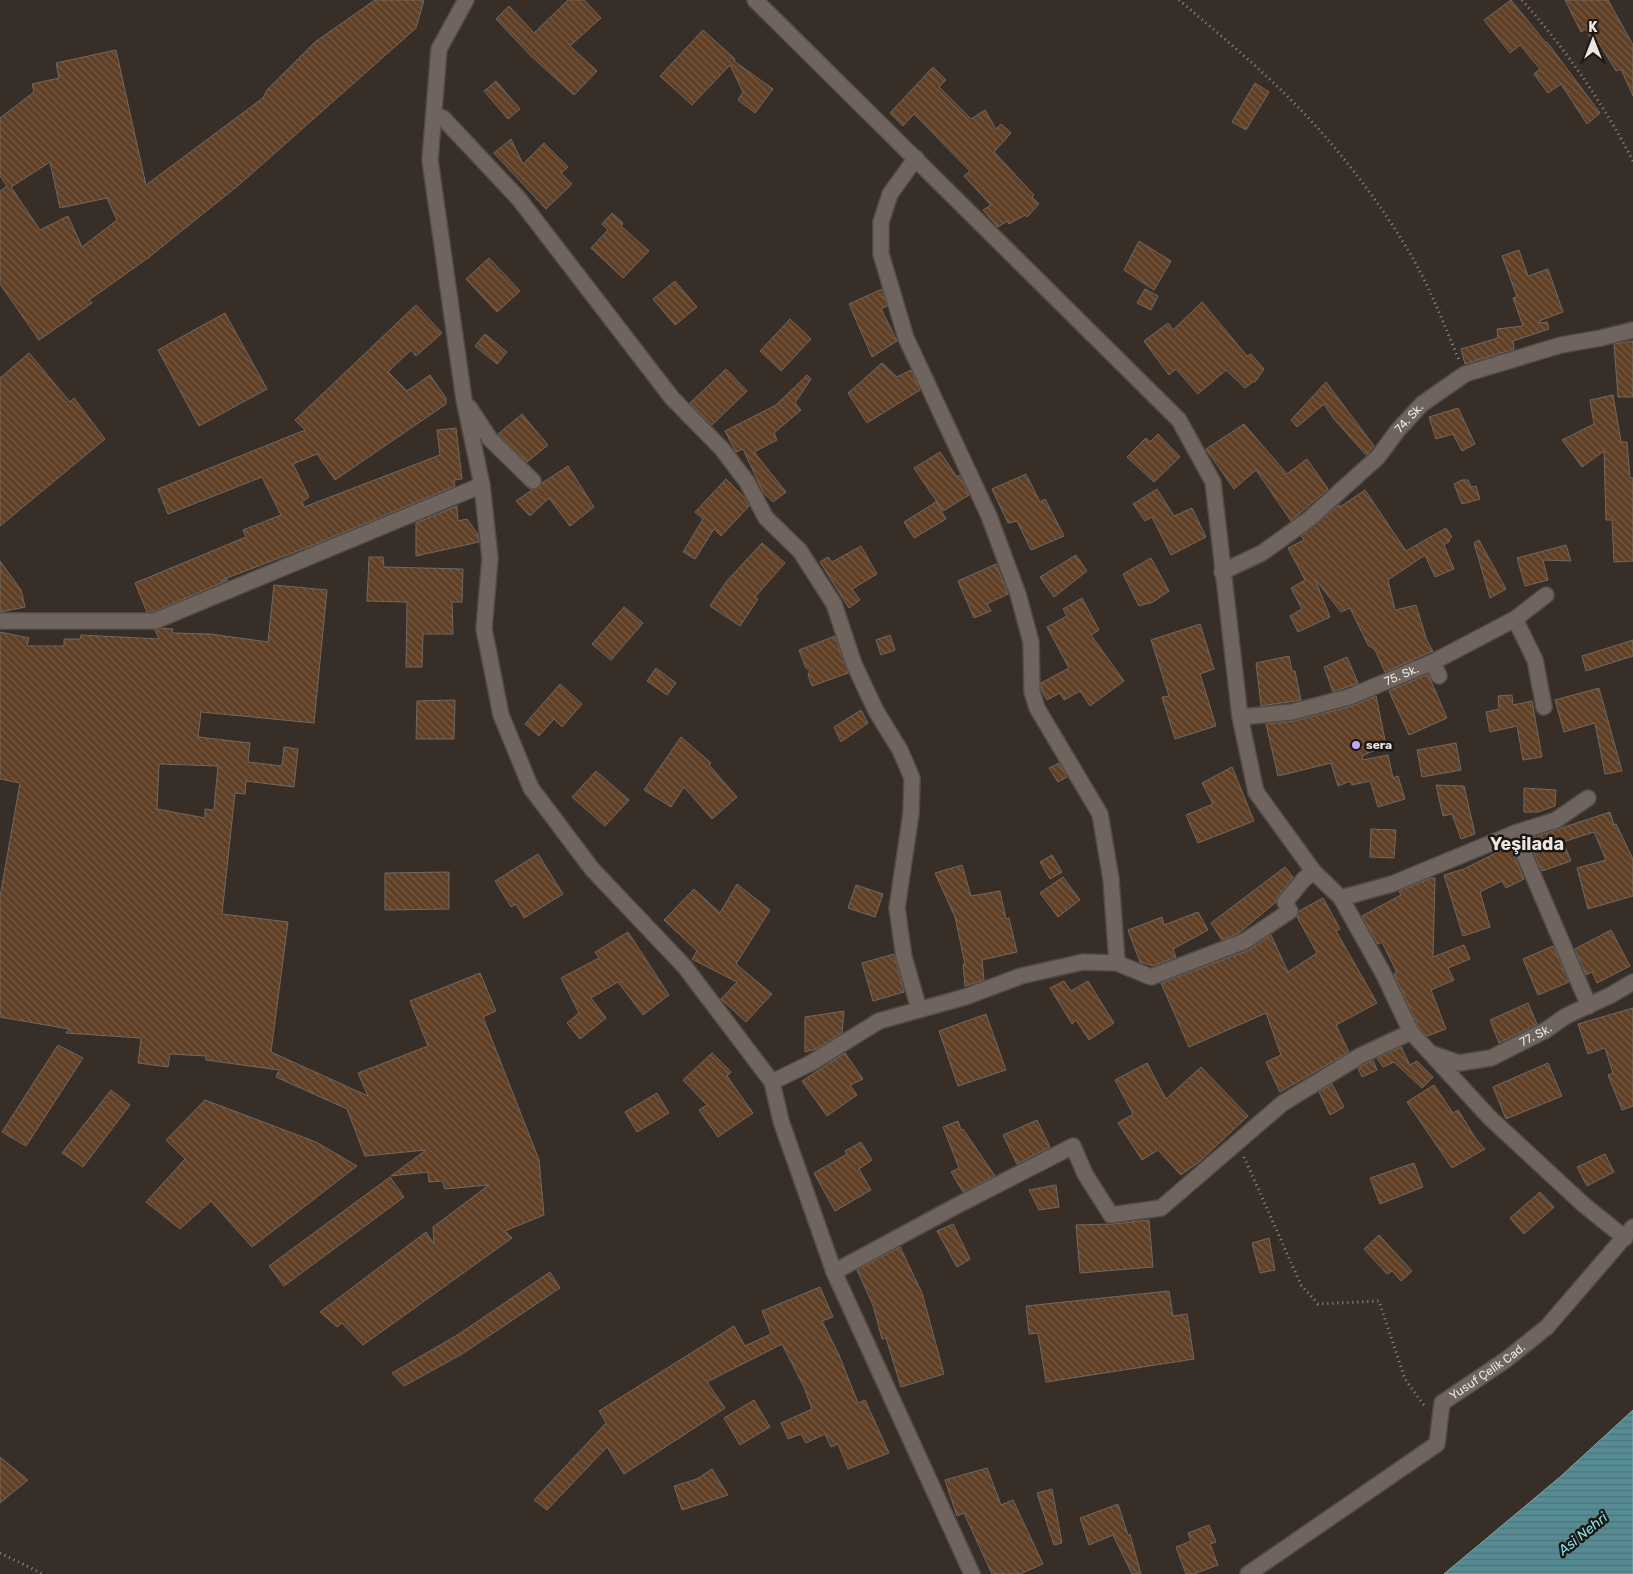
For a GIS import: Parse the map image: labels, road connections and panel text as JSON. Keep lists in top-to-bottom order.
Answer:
{
  "streets": {
    "street": [
      "74. Sk.",
      "75. Sk.",
      "77. Sk.",
      "Yusuf Çelik Cad."
    ]
  },
  "districts": ["Yeşilada"],
  "water": ["Asi Nehri"],
  "places": ["sera"],
  "north": "top"
}
